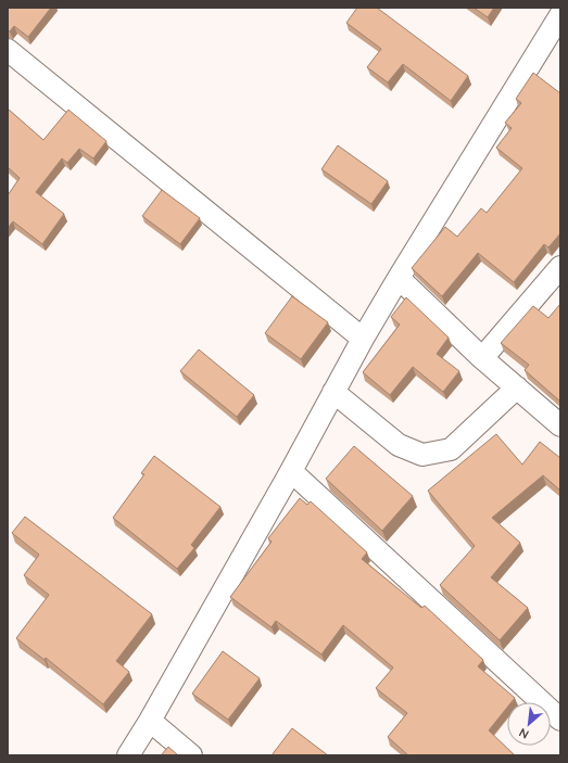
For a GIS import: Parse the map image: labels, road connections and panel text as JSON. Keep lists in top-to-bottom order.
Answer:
{
  "north": "bottom left"
}
